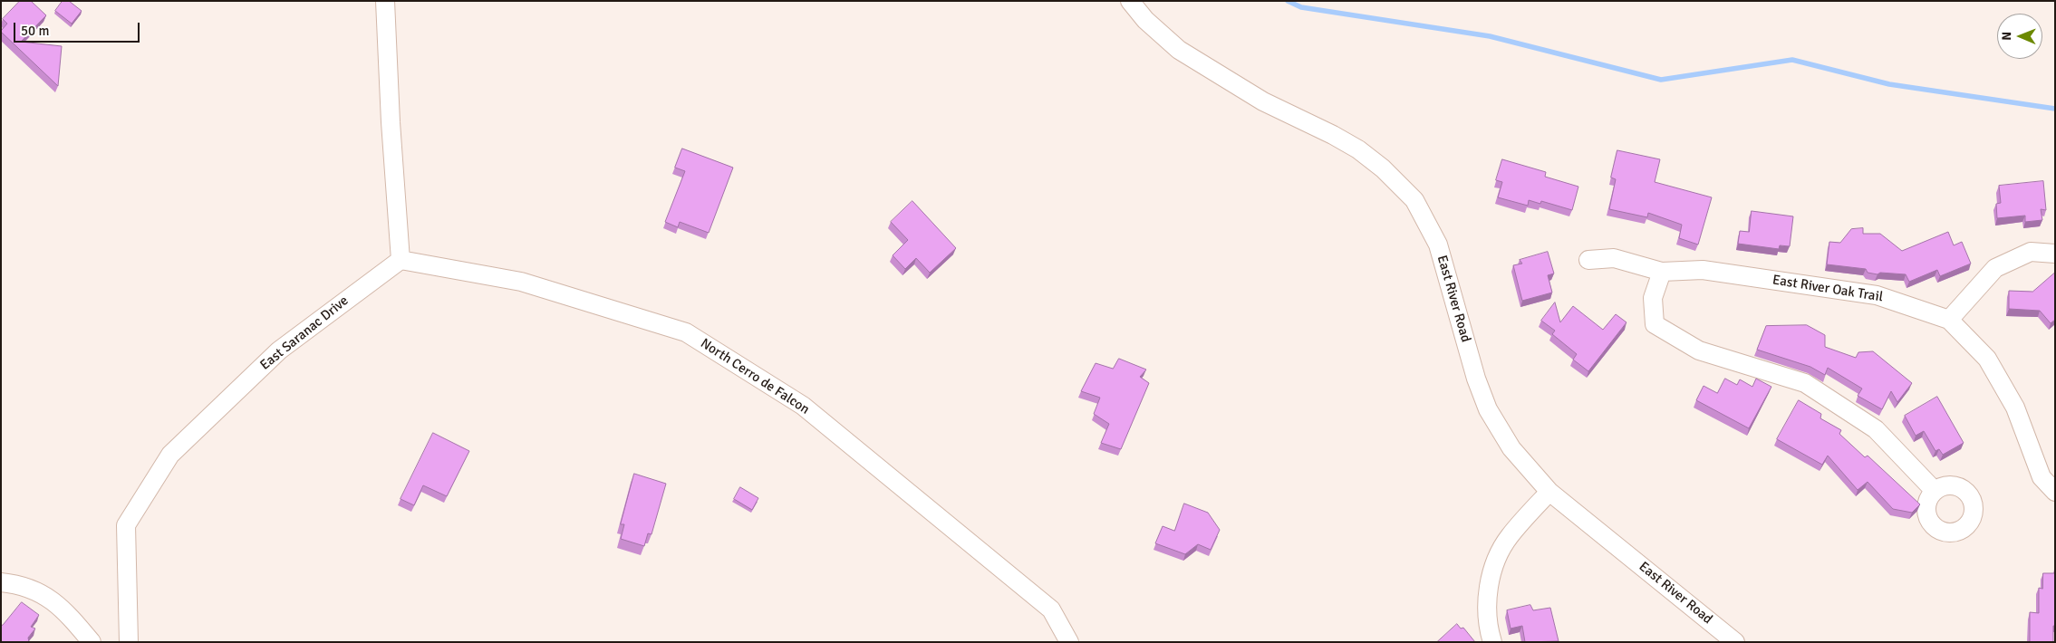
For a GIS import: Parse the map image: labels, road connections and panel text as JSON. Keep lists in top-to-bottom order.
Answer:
{
  "streets": {
    "street": [
      "East River Oak Trail",
      "East River Road",
      "East Saranac Drive",
      "North Cerro de Falcon"
    ]
  },
  "crossings": [
    ["East Saranac Drive", "North Cerro de Falcon"]
  ],
  "scale_bar": "50 m",
  "north": "left"
}
